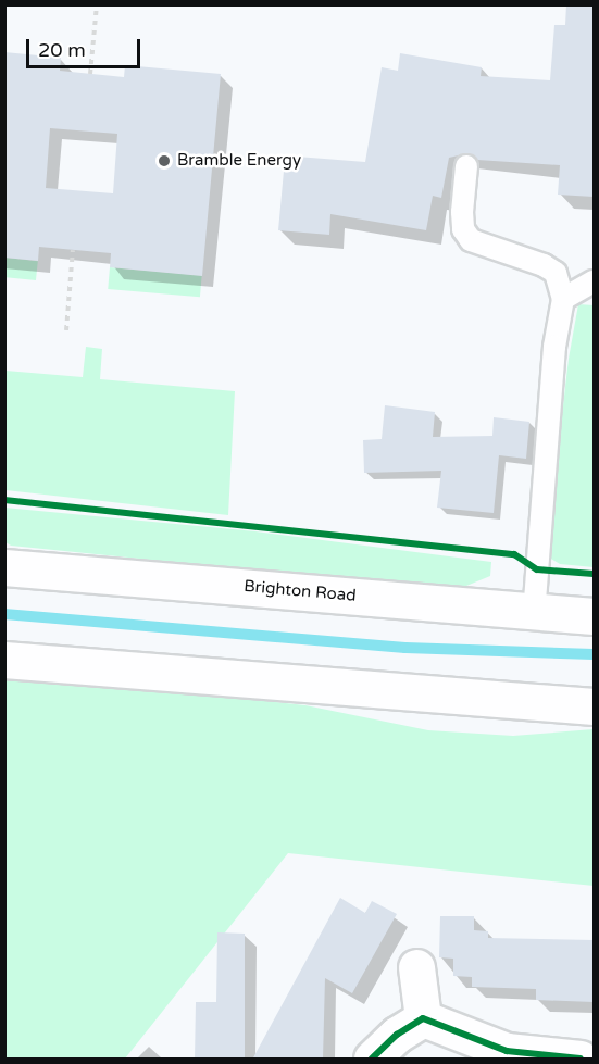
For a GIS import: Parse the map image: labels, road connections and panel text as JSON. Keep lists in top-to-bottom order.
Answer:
{
  "streets": {
    "main road": ["Brighton Road"]
  },
  "places": ["Bramble Energy"],
  "scale_bar": "20 m"
}
